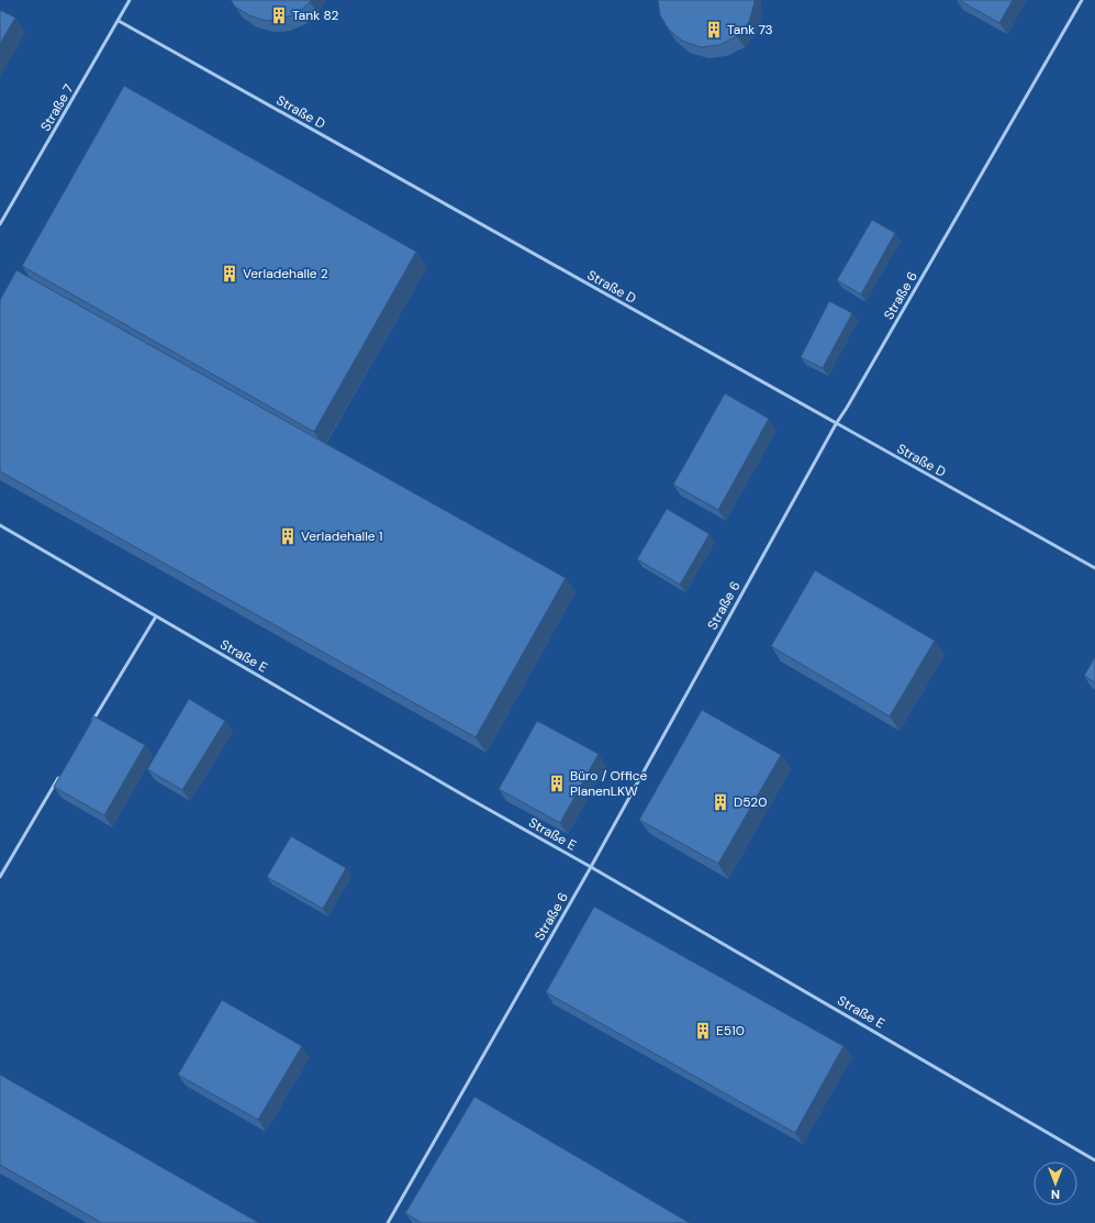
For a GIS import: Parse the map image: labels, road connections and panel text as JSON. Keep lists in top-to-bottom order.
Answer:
{
  "streets": {
    "lane": [
      "Straße 7",
      "Straße D",
      "Straße 6",
      "Straße E"
    ]
  },
  "crossings": [
    ["Straße 7", "Straße D"],
    ["Straße D", "Straße 6"],
    ["Straße 6", "Straße E"]
  ],
  "places": {
    "building": [
      "Tank 82",
      "Tank 73",
      "Verladehalle 2",
      "Verladehalle 1",
      "Büro / Office PlanenLKW",
      "D520",
      "E510"
    ]
  },
  "north": "bottom"
}
